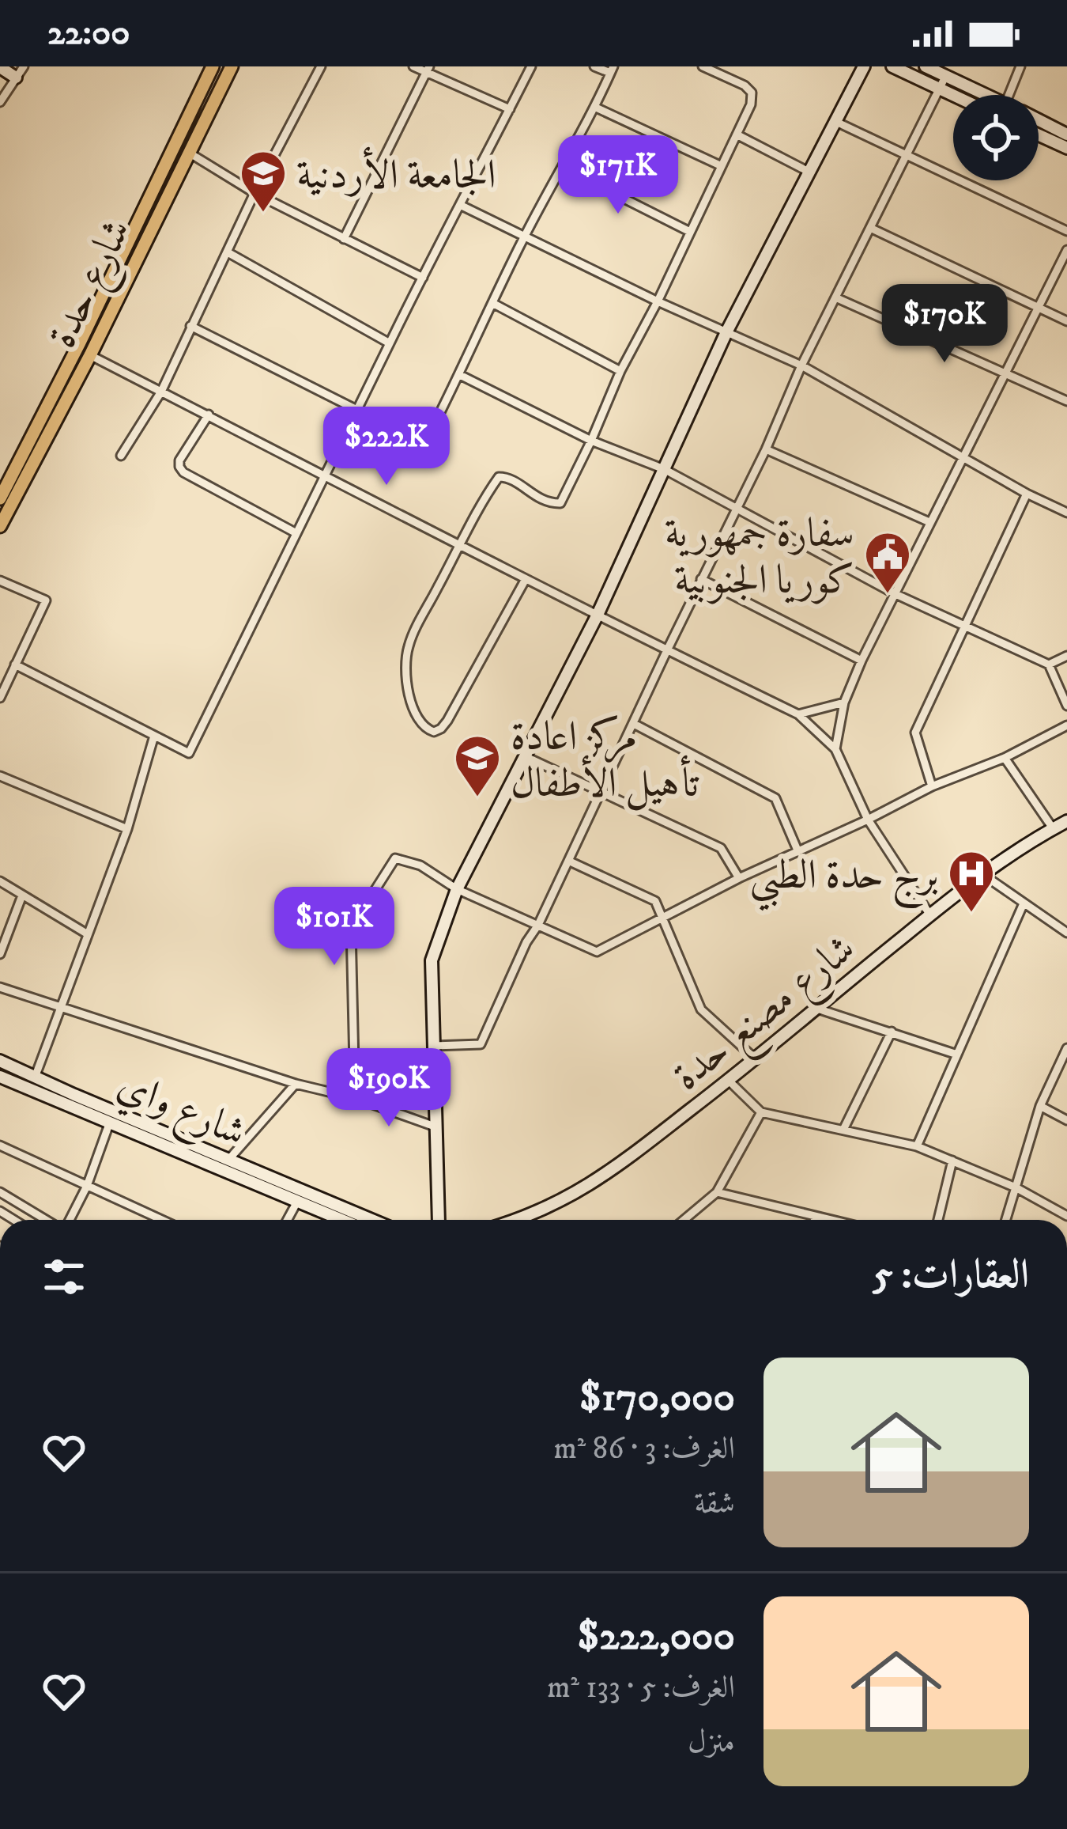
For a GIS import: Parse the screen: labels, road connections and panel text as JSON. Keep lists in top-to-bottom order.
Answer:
{
  "streets": {
    "main road": ["شارع حدة"],
    "street": ["شارع مصنع حدة", "شارع واي"]
  },
  "places": {
    "school or university": ["الجامعة الأردنية", "مركز اعادة تأهيل الأطفال"],
    "public building": ["سفارة جمهورية كوريا الجنوبية"],
    "hospital": ["برج حدة الطبي"]
  },
  "page": {
    "status": "22:00",
    "price": [
      "$171K",
      "$170K",
      "$222K",
      "$101K",
      "$190K"
    ],
    "heading": "العقارات: 5",
    "list": [
      {
        "name": "$170,000",
        "note": "الغرف: 3 · 86 m² · شقة"
      },
      {
        "name": "$222,000",
        "note": "الغرف: 5 · 133 m² · منزل"
      }
    ]
  }
}
